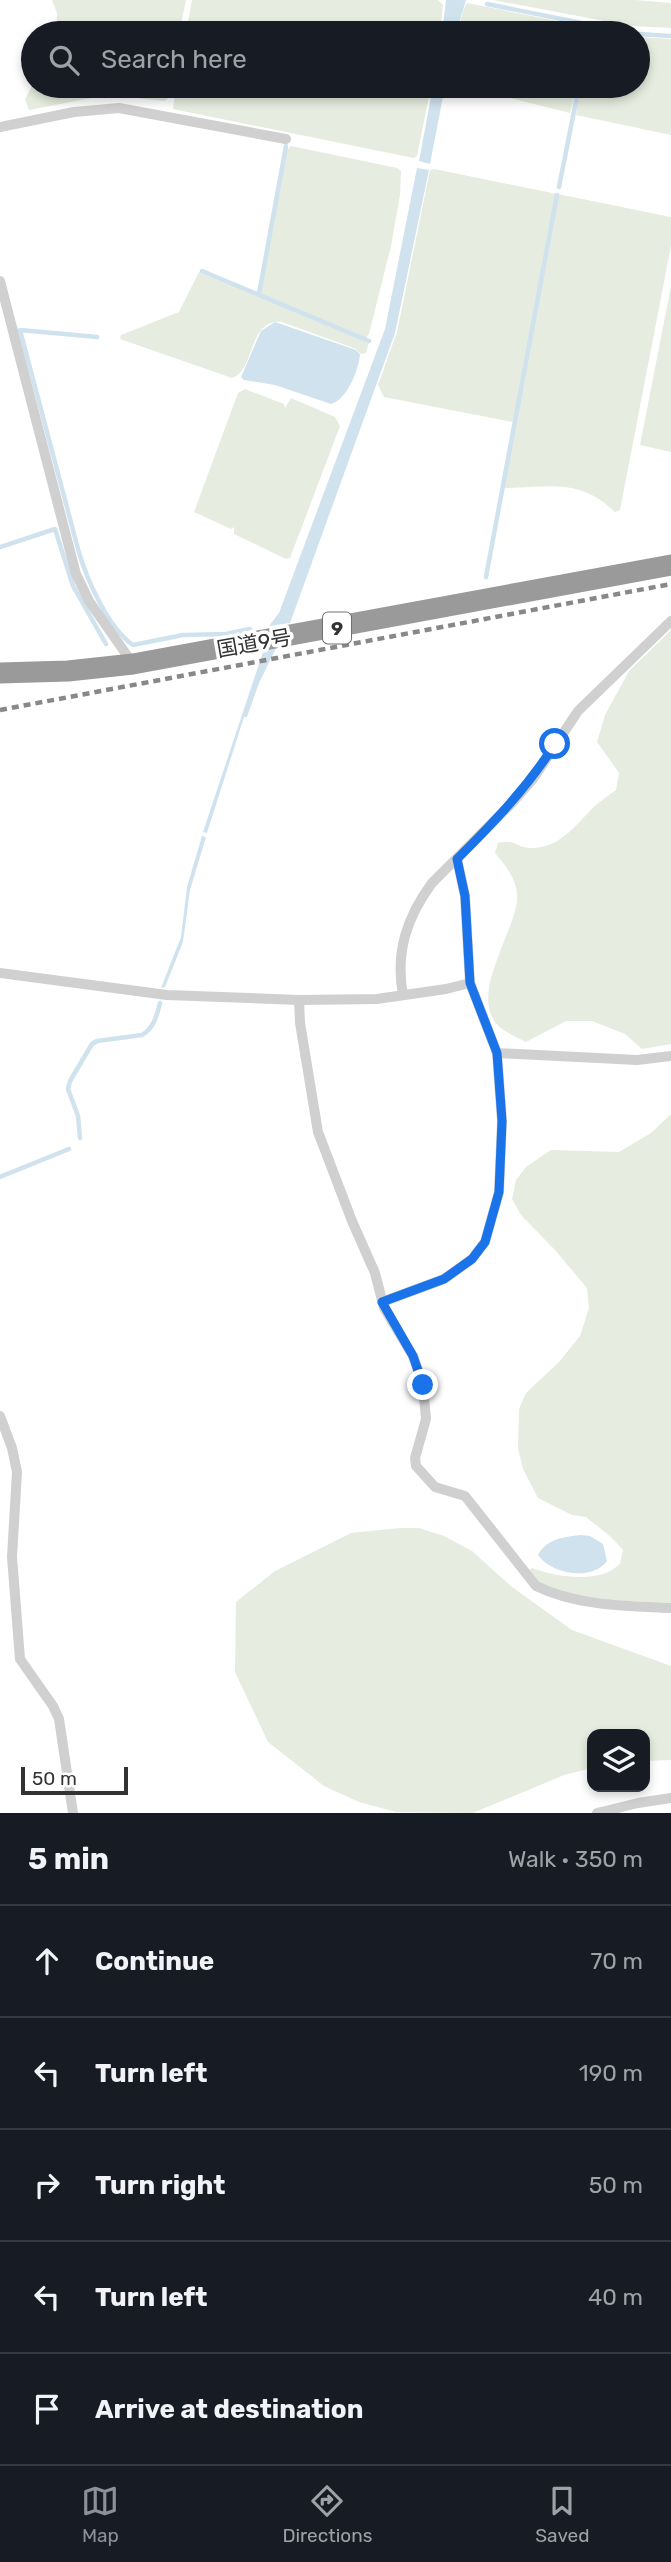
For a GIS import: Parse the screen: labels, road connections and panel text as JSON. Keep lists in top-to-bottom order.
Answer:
{
  "streets": {
    "highway": ["9", "国道9号"]
  },
  "scale_bar": "50 m",
  "page": {
    "search": "Search here",
    "scale": "50 m",
    "heading": ["5 min", "Walk · 350 m"],
    "list": [
      ["Continue", "70 m"],
      ["Turn left", "190 m"],
      ["Turn right", "50 m"],
      ["Turn left", "40 m"],
      "Arrive at destination"
    ],
    "nav": ["Map", "Directions", "Saved"]
  }
}
